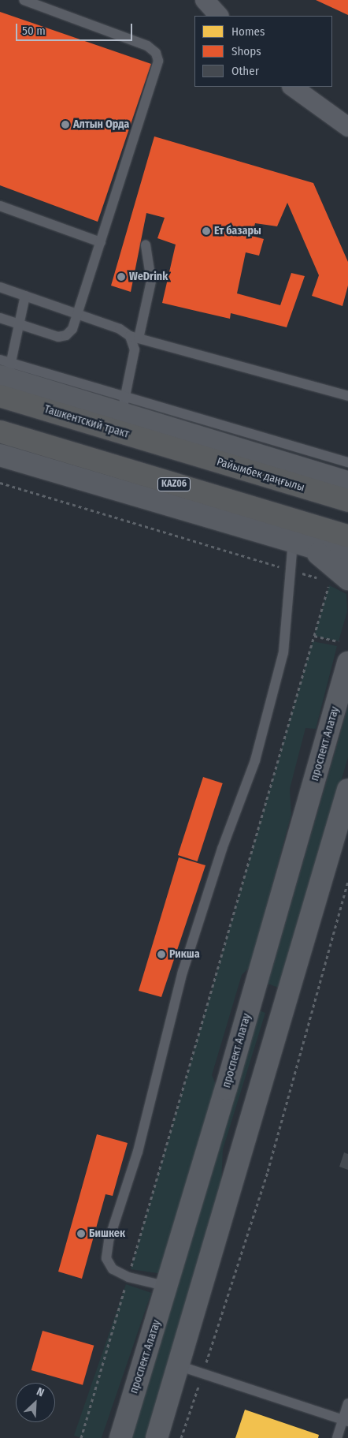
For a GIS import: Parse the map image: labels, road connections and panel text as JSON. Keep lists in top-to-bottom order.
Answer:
{
  "streets": {
    "highway": ["Ташкентский тракт", "Райымбек даңғылы", "KАZ06"],
    "main road": ["проспект Алатау"]
  },
  "crossings": [
    ["Ташкентский тракт", "Райымбек даңғылы"]
  ],
  "places": [
    "Алтын Орда",
    "Ет базары",
    "WeDrink",
    "Рикша",
    "Бишкек"
  ],
  "legend": ["Homes", "Shops", "Other"],
  "scale_bar": "50 m",
  "north": "top right"
}
